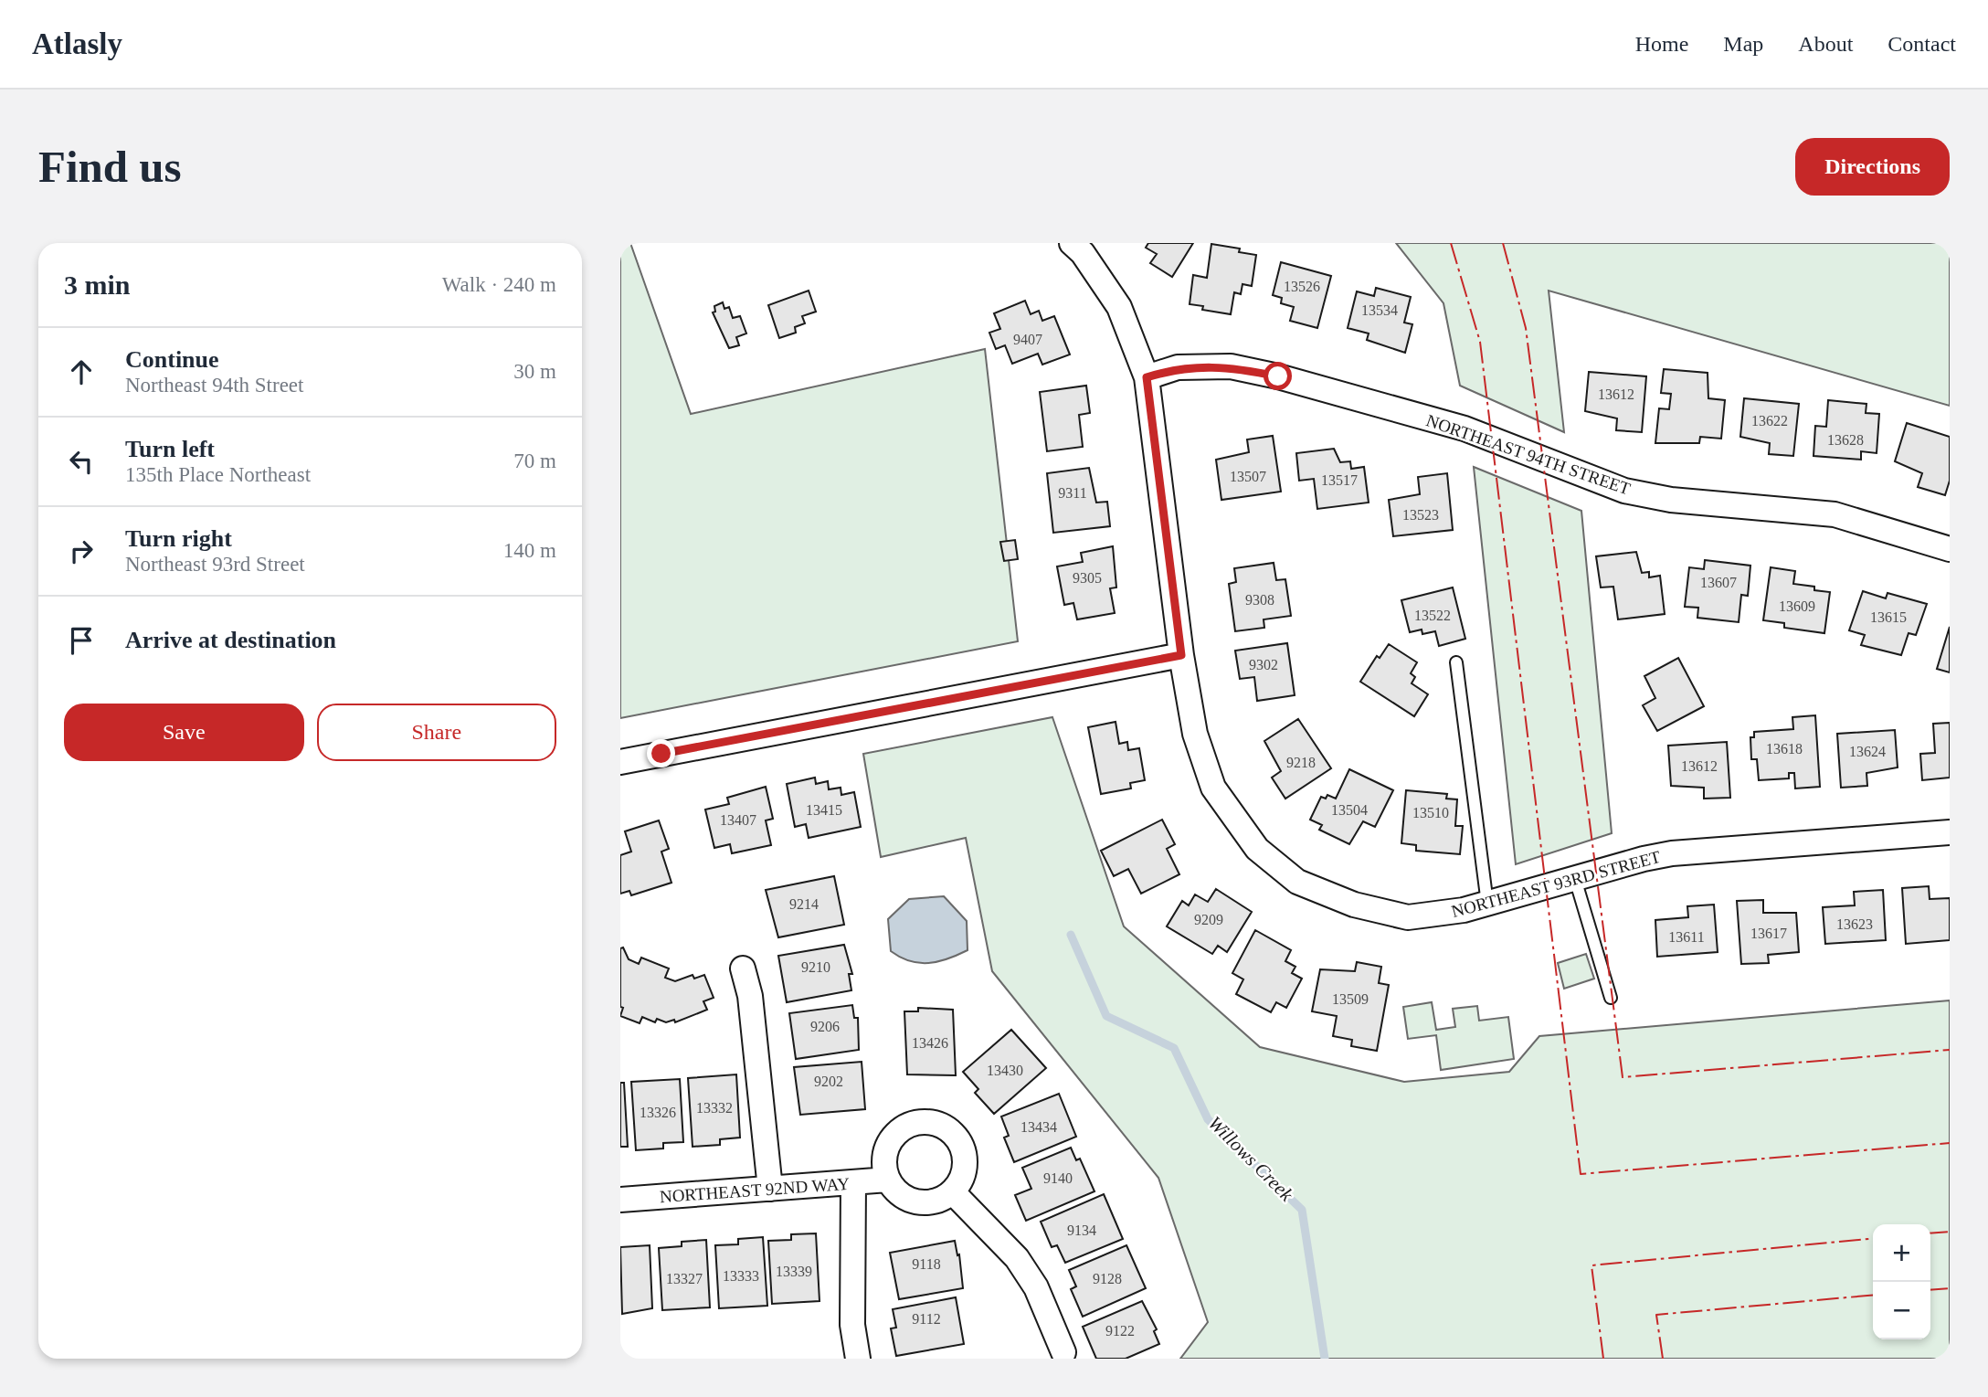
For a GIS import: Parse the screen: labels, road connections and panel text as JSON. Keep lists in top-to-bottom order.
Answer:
{
  "streets": {
    "street": ["NORTHEAST 94TH STREET", "NORTHEAST 93RD STREET", "NORTHEAST 92ND WAY"]
  },
  "crossings": [
    ["NORTHEAST 94TH STREET", "NORTHEAST 93RD STREET"]
  ],
  "water": ["Willows Creek"],
  "house_numbers": [
    "13526",
    "13534",
    "9407",
    "13612",
    "13622",
    "13628",
    "13507",
    "13517",
    "9311",
    "13523",
    "9305",
    "13607",
    "9308",
    "13609",
    "13522",
    "13615",
    "9302",
    "13618",
    "13624",
    "9218",
    "13612",
    "13415",
    "13504",
    "13510",
    "13407",
    "9214",
    "9209",
    "13623",
    "13617",
    "13611",
    "9210",
    "13509",
    "9206",
    "13426",
    "13430",
    "9202",
    "13332",
    "13326",
    "13434",
    "9140",
    "9134",
    "9118",
    "13339",
    "13333",
    "13327",
    "9128",
    "9112",
    "9122"
  ],
  "page": {
    "header": "Atlasly",
    "nav": [
      "Home",
      "Map",
      "About",
      "Contact"
    ],
    "buttons": [
      "Directions",
      ["Save", "Share"]
    ],
    "title": "Find us",
    "heading": ["3 min", "Walk · 240 m"],
    "list": [
      ["Continue", "Northeast 94th Street", "30 m"],
      ["Turn left", "135th Place Northeast", "70 m"],
      ["Turn right", "Northeast 93rd Street", "140 m"],
      "Arrive at destination"
    ],
    "map_buttons": ["+", "−"]
  }
}
